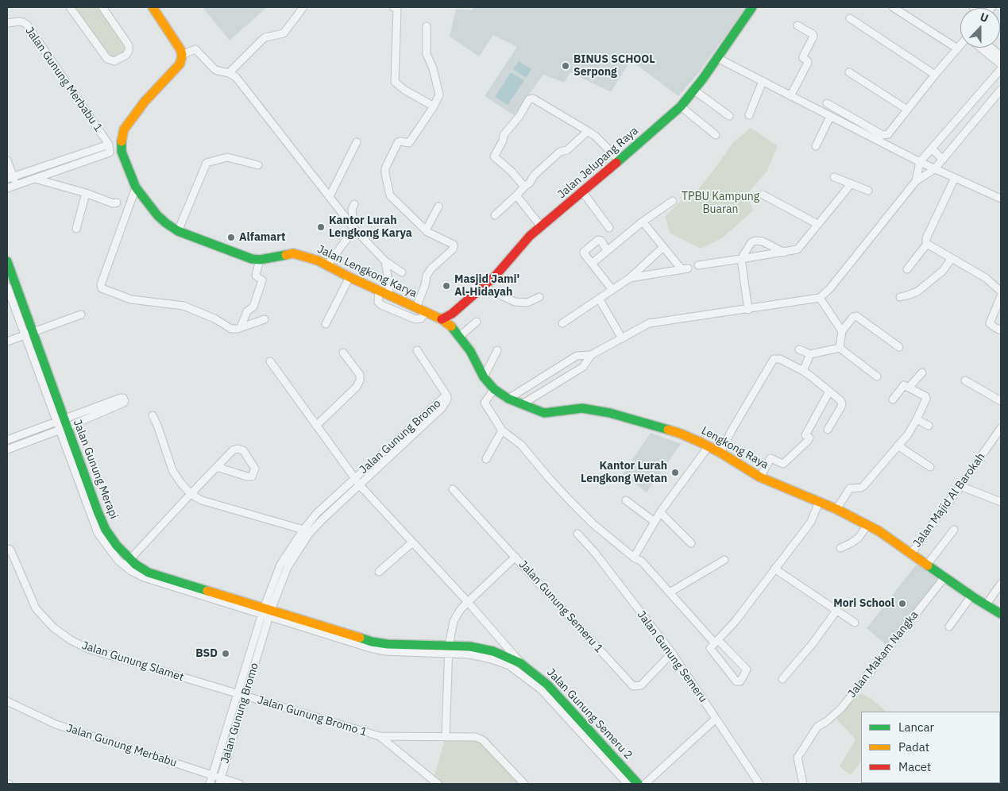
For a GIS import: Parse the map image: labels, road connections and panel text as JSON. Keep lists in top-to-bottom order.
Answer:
{
  "streets": {
    "street": [
      "Jalan Gunung Merbabu 1",
      "Jalan Jelupang Raya",
      "Jalan Lengkong Karya",
      "Jalan Gunung Bromo",
      "Lengkong Raya",
      "Jalan Gunung Merapi",
      "Jalan Majid Al Barokah",
      "Jalan Gunung Semeru 1",
      "Jalan Makam Nangka",
      "Jalan Gunung Semeru",
      "Jalan Gunung Slamet",
      "Jalan Gunung Semeru 2",
      "Jalan Gunung Bromo 1",
      "Jalan Gunung Merbabu"
    ]
  },
  "crossings": [
    ["Jalan Jelupang Raya", "Jalan Lengkong Karya"],
    ["Jalan Jelupang Raya", "Lengkong Raya"],
    ["Jalan Lengkong Karya", "Lengkong Raya"],
    ["Jalan Gunung Bromo", "Jalan Gunung Merapi"],
    ["Jalan Gunung Bromo", "Jalan Gunung Slamet"],
    ["Jalan Gunung Bromo", "Jalan Gunung Semeru 2"],
    ["Jalan Gunung Bromo", "Jalan Gunung Bromo 1"],
    ["Jalan Gunung Bromo", "Jalan Gunung Merbabu"],
    ["Lengkong Raya", "Jalan Majid Al Barokah"],
    ["Lengkong Raya", "Jalan Makam Nangka"],
    ["Jalan Gunung Merapi", "Jalan Gunung Semeru 2"],
    ["Jalan Gunung Semeru 1", "Jalan Gunung Semeru"],
    ["Jalan Gunung Slamet", "Jalan Gunung Bromo 1"]
  ],
  "parks": ["TPBU Kampung Buaran"],
  "places": [
    "BINUS SCHOOL Serpong",
    "Kantor Lurah Lengkong Karya",
    "Alfamart",
    "Masjid Jami' Al-Hidayah",
    "Kantor Lurah Lengkong Wetan",
    "Mori School",
    "BSD"
  ],
  "legend": ["Lancar", "Padat", "Macet"],
  "north": "top"
}
